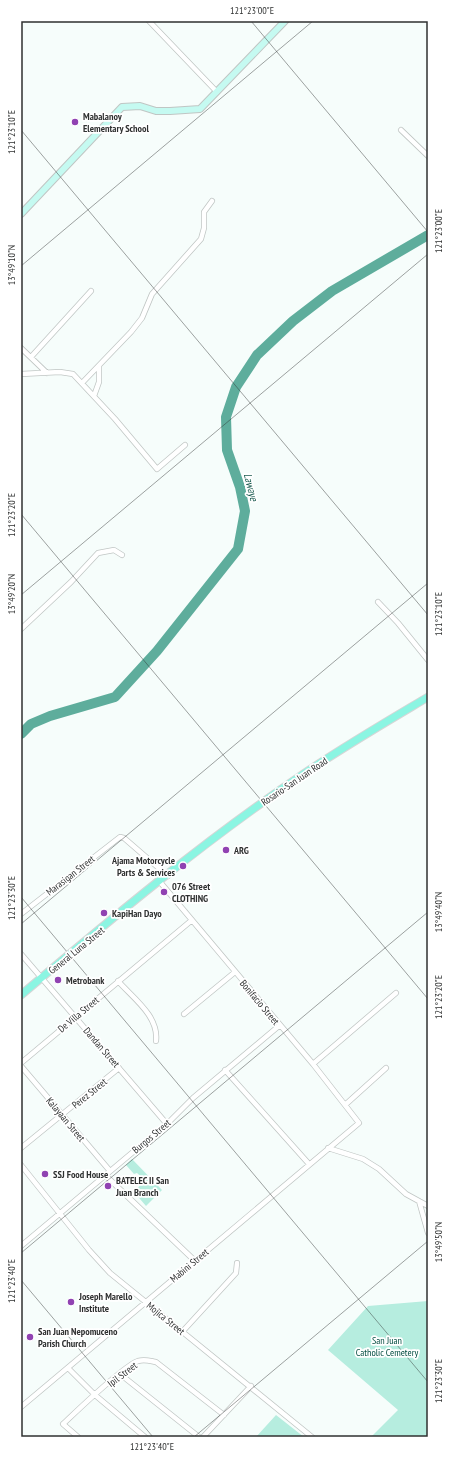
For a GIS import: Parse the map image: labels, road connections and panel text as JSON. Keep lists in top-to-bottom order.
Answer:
{
  "streets": {
    "main road": ["Rosario-San Juan Road", "General Luna Street"],
    "street": [
      "Marasigan Street",
      "Bonifacio Street",
      "De Villa Street",
      "Dandan Street",
      "Perez Street",
      "Kalayaan Street",
      "Burgos Street",
      "Mabini Street",
      "Mojica Street",
      "Ipil Street"
    ]
  },
  "crossings": [
    ["Rosario-San Juan Road", "Marasigan Street"],
    ["Rosario-San Juan Road", "General Luna Street"],
    ["Marasigan Street", "General Luna Street"],
    ["General Luna Street", "Bonifacio Street"],
    ["General Luna Street", "Dandan Street"],
    ["Bonifacio Street", "De Villa Street"],
    ["Bonifacio Street", "Burgos Street"],
    ["Bonifacio Street", "Mabini Street"],
    ["De Villa Street", "Dandan Street"],
    ["De Villa Street", "Kalayaan Street"],
    ["Dandan Street", "Perez Street"],
    ["Dandan Street", "Burgos Street"],
    ["Perez Street", "Kalayaan Street"],
    ["Kalayaan Street", "Burgos Street"],
    ["Burgos Street", "Mojica Street"],
    ["Mabini Street", "Mojica Street"]
  ],
  "water": ["Lawaye"],
  "parks": ["San Juan Catholic Cemetery"],
  "places": [
    "Mabalanoy Elementary School",
    "ARG",
    "Ajama Motorcycle Parts & Services",
    "076 Street CLOTHING",
    "KapiHan Dayo",
    "Metrobank",
    "SSJ Food House",
    "BATELEC II San Juan Branch",
    "Joseph Marello Institute",
    "San Juan Nepomuceno Parish Church"
  ],
  "coordinates": [
    "121°23'00\"E",
    "121°23'10\"E",
    "13°49'10\"N",
    "121°23'20\"E",
    "13°49'20\"N",
    "121°23'30\"E",
    "13°49'40\"N",
    "13°49'50\"N",
    "121°23'40\"E"
  ]
}
